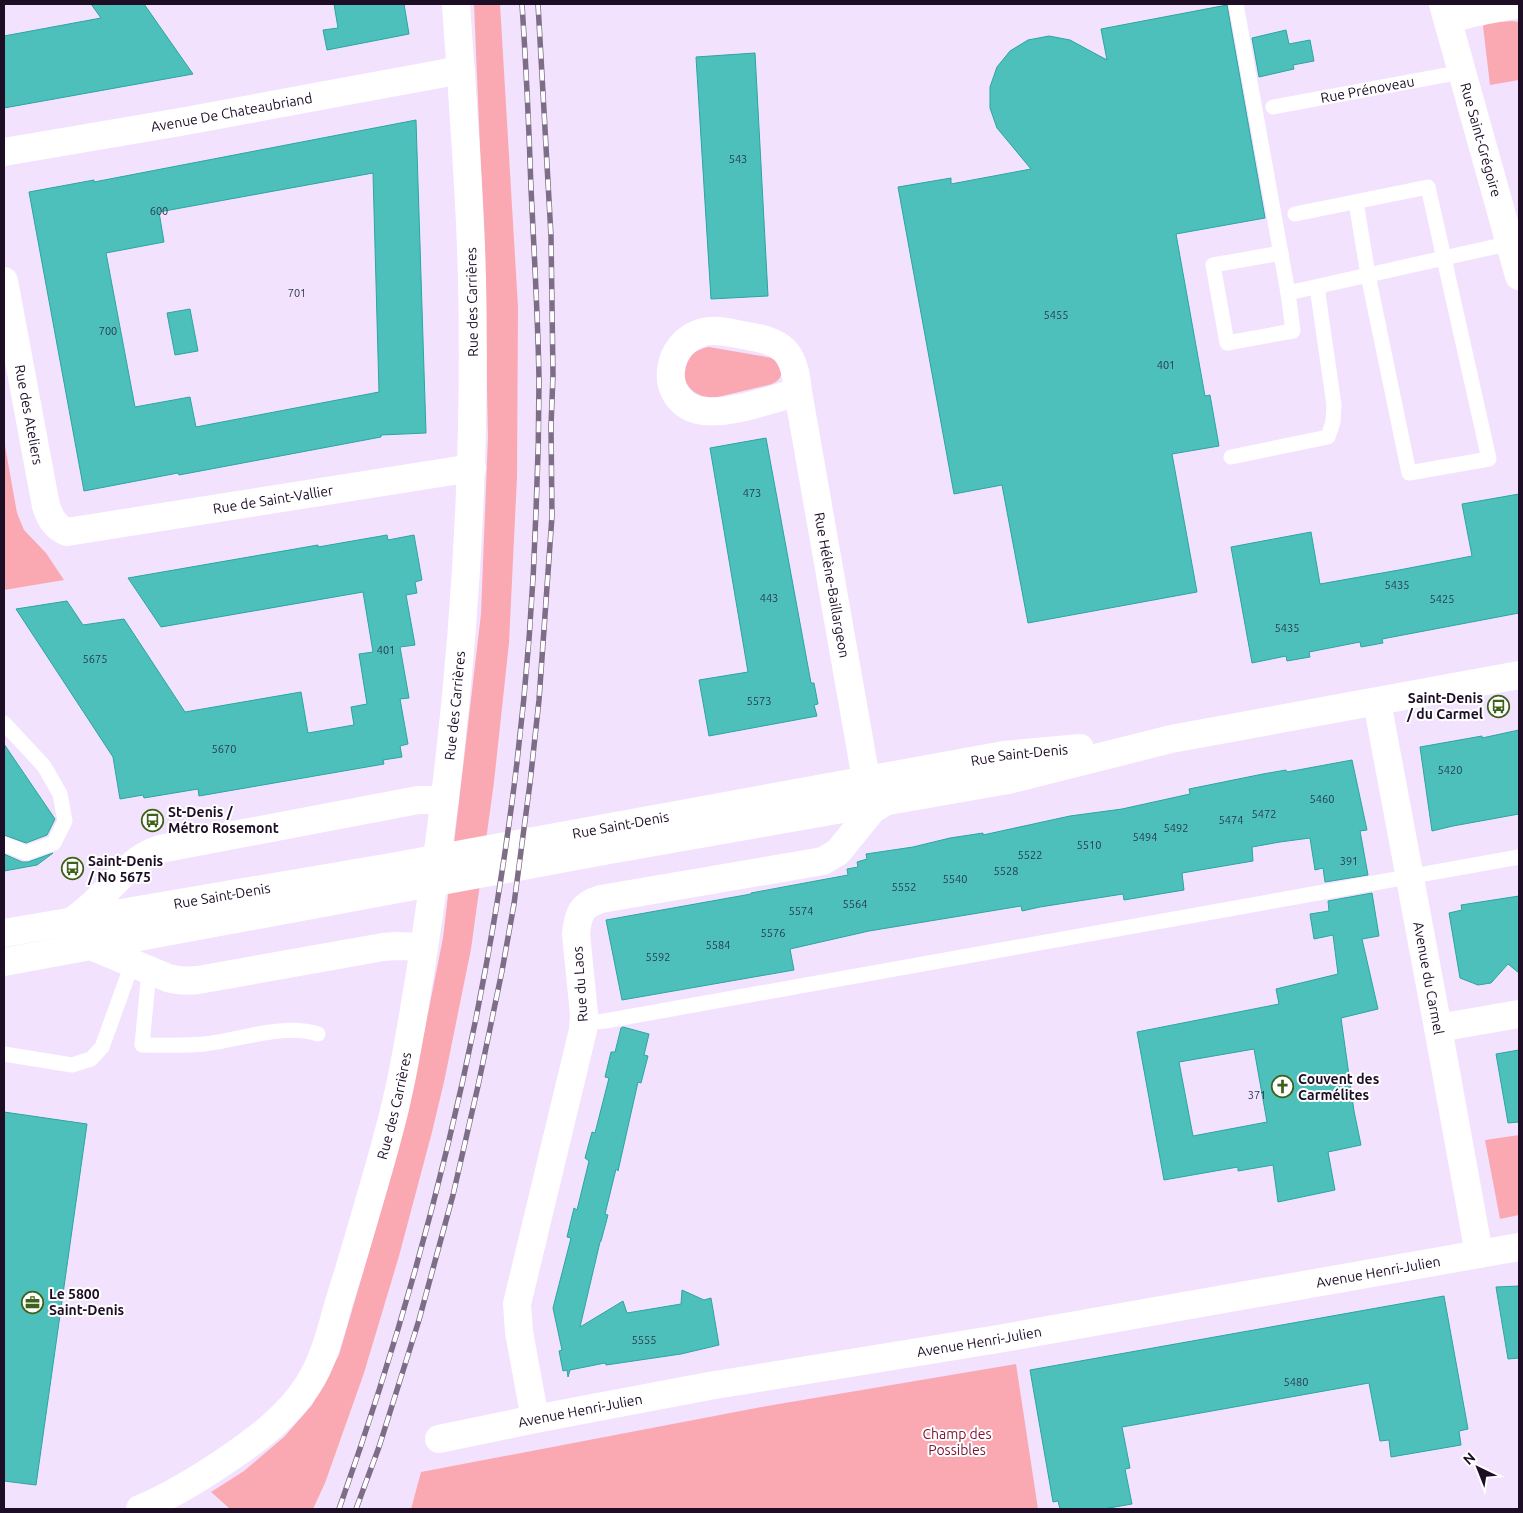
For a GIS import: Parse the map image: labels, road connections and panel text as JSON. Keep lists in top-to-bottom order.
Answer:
{
  "streets": {
    "street": [
      "Avenue De Chateaubriand",
      "Rue Saint-Grégoire",
      "Rue des Carrières",
      "Rue des Ateliers",
      "Rue de Saint-Vallier",
      "Rue Hélène-Baillargeon",
      "Rue Saint-Denis",
      "Avenue du Carmel",
      "Rue du Laos",
      "Avenue Henri-Julien"
    ],
    "lane": ["Rue Prénoveau"]
  },
  "crossings": [
    ["Rue Prénoveau", "Rue Saint-Grégoire"],
    ["Avenue De Chateaubriand", "Rue des Carrières"],
    ["Rue des Carrières", "Rue de Saint-Vallier"],
    ["Rue des Carrières", "Rue Saint-Denis"],
    ["Rue des Ateliers", "Rue de Saint-Vallier"],
    ["Rue Hélène-Baillargeon", "Rue Saint-Denis"],
    ["Rue Saint-Denis", "Avenue du Carmel"],
    ["Rue Saint-Denis", "Rue du Laos"],
    ["Avenue du Carmel", "Avenue Henri-Julien"],
    ["Rue du Laos", "Avenue Henri-Julien"]
  ],
  "parks": ["Champ des Possibles"],
  "places": {
    "bus stop": ["Saint-Denis / du Carmel", "St-Denis / Métro Rosemont", "Saint-Denis / No 5675"],
    "church": ["Couvent des Carmélites"],
    "office": ["Le 5800 Saint-Denis"]
  },
  "house_numbers": [
    "543",
    "600",
    "701",
    "5455",
    "700",
    "401",
    "473",
    "5435",
    "443",
    "5425",
    "5435",
    "401",
    "5675",
    "5573",
    "5670",
    "5420",
    "5460",
    "5472",
    "5474",
    "5492",
    "5494",
    "5510",
    "5522",
    "391",
    "5528",
    "5540",
    "5552",
    "5564",
    "5574",
    "5576",
    "5584",
    "5592",
    "371",
    "5555",
    "5480"
  ],
  "north": "top left"
}
